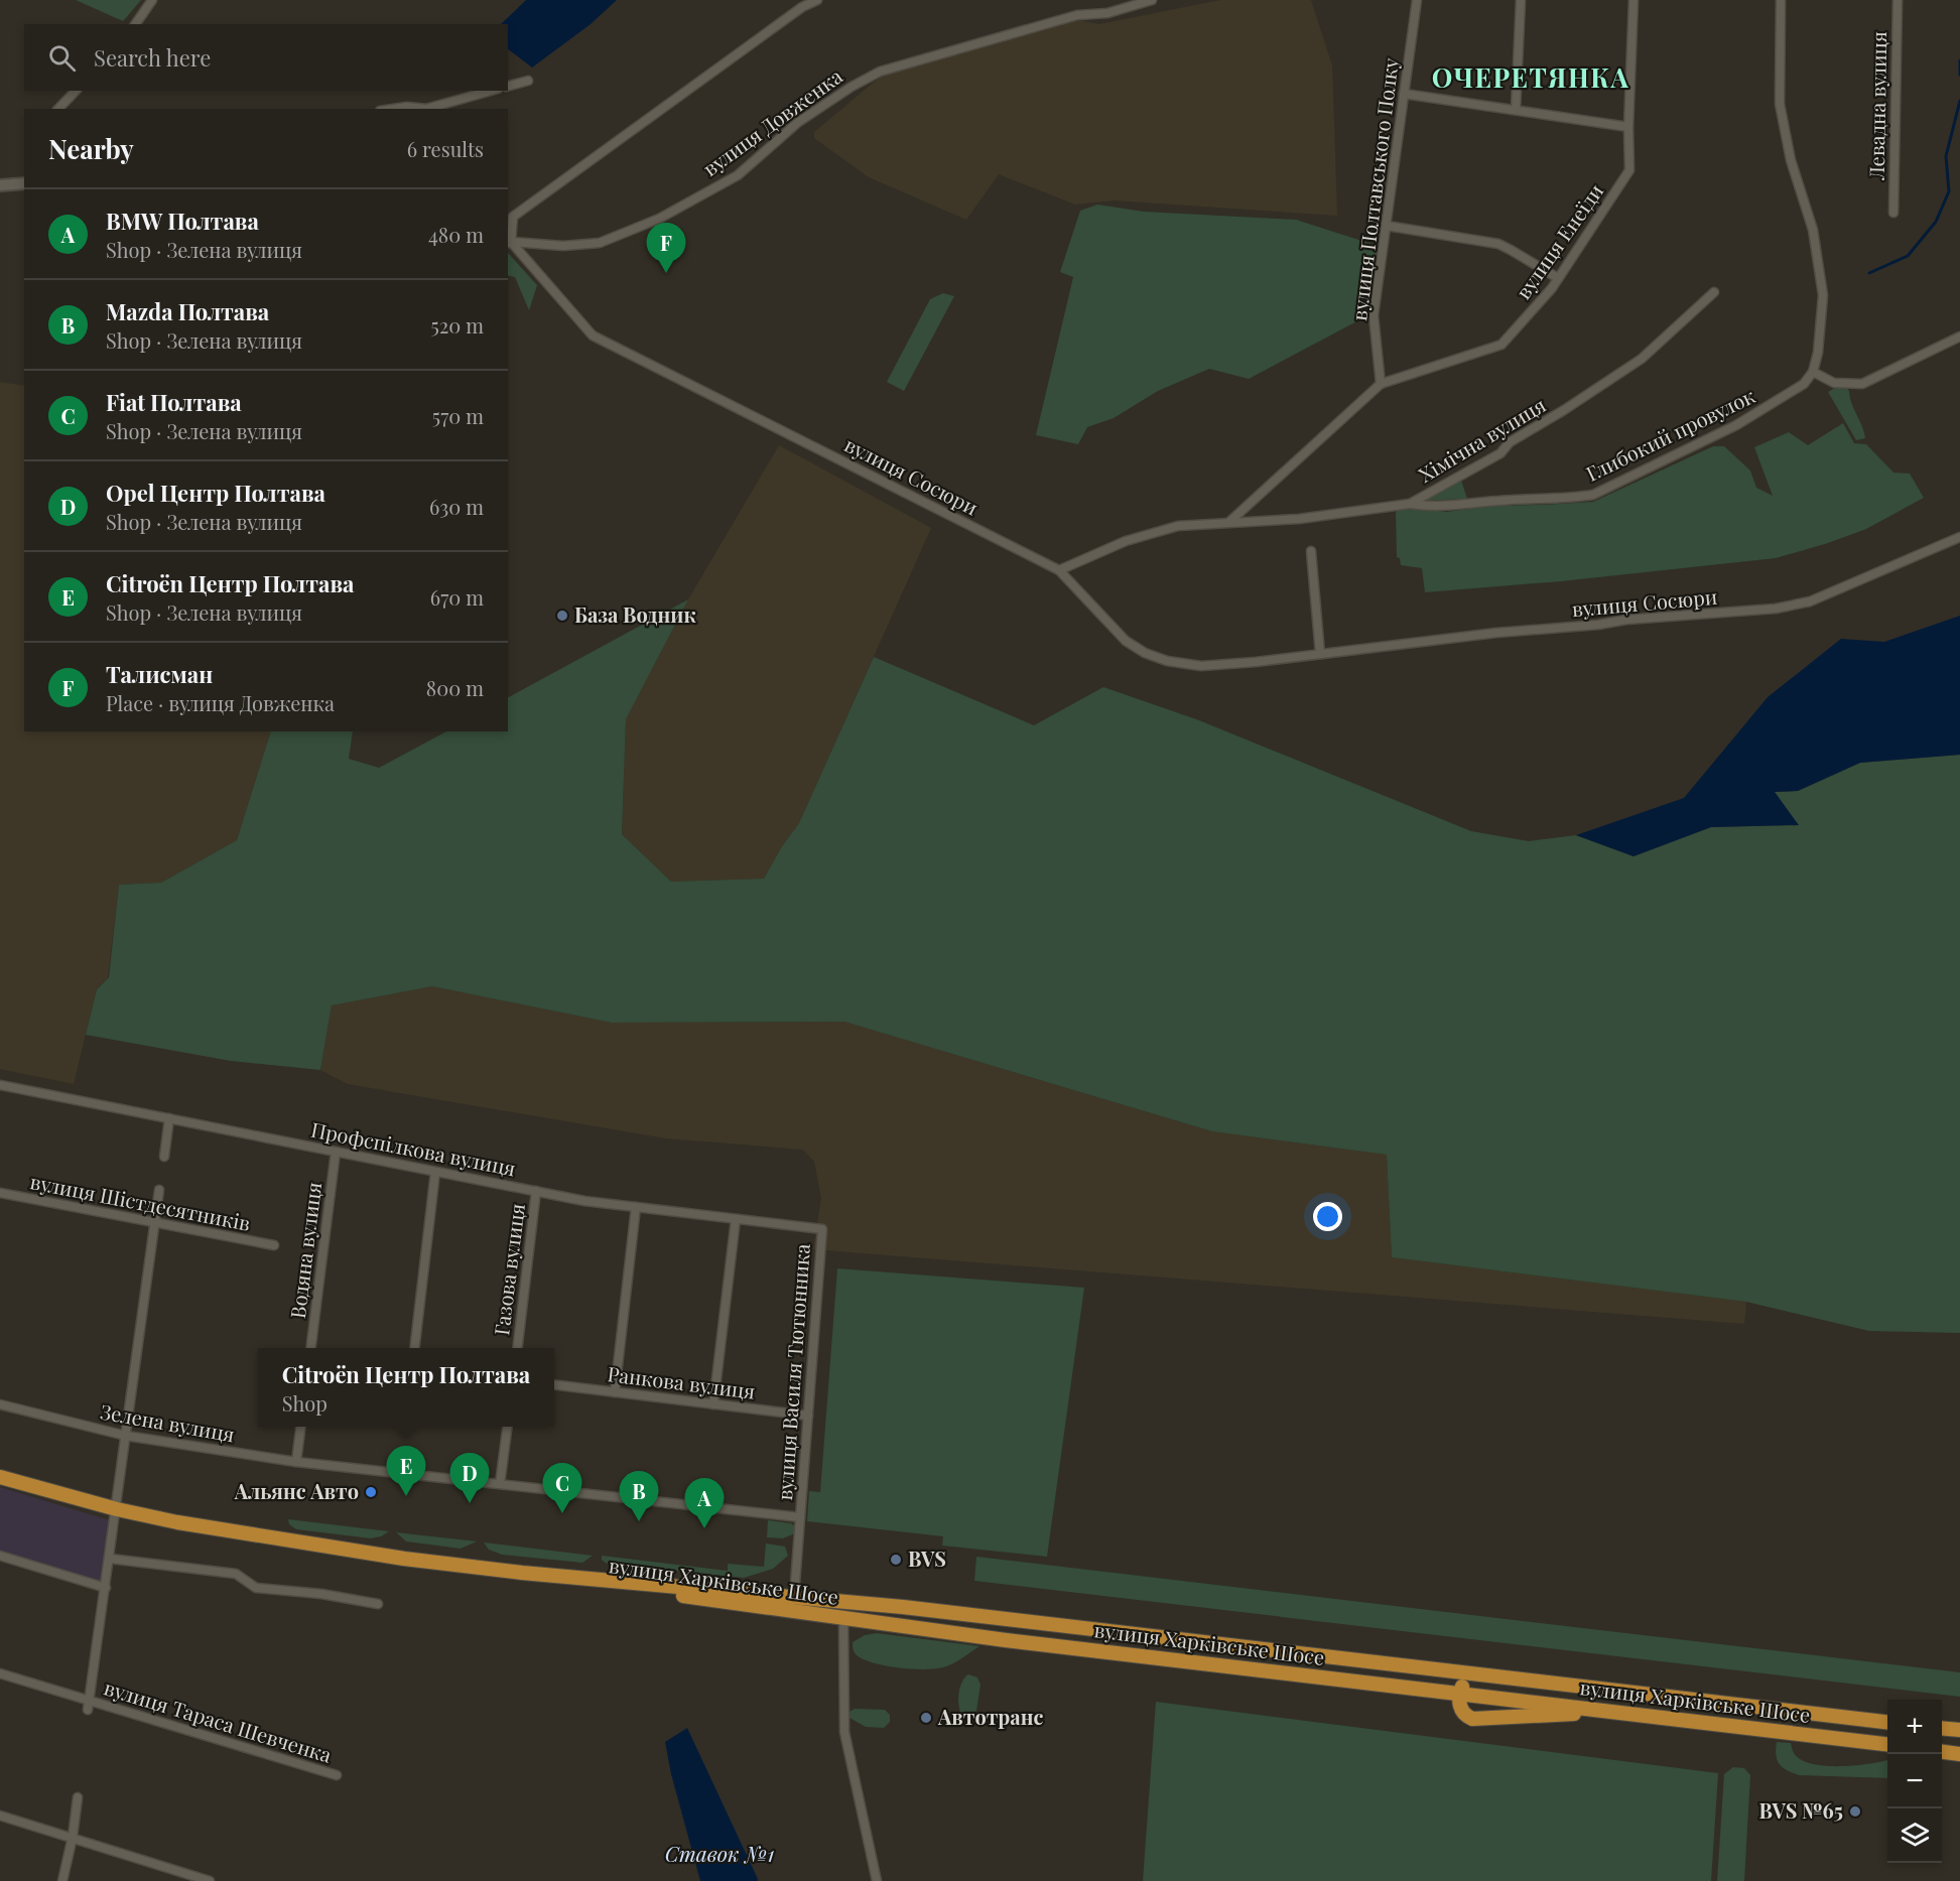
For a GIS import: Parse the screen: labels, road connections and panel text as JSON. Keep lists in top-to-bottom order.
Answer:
{
  "streets": {
    "highway": ["вулиця Харківське Шосе"],
    "street": [
      "Левадна вулиця",
      "вулиця Довженка",
      "вулиця Полтавського Полку",
      "вулиця Енеїди",
      "Глибокий провулок",
      "Хімічна вулиця",
      "вулиця Сосюри",
      "Профспілкова вулиця",
      "вулиця Шістдесятників",
      "Водяна вулиця",
      "Газова вулиця",
      "вулиця Василя Тютюнника",
      "Ранкова вулиця",
      "Зелена вулиця",
      "вулиця Тараса Шевченка"
    ]
  },
  "crossings": [
    ["вулиця Довженка", "вулиця Сосюри"],
    ["вулиця Полтавського Полку", "вулиця Енеїди"],
    ["вулиця Енеїди", "Хімічна вулиця"],
    ["Глибокий провулок", "Хімічна вулиця"],
    ["Профспілкова вулиця", "Водяна вулиця"],
    ["Профспілкова вулиця", "Газова вулиця"],
    ["Профспілкова вулиця", "вулиця Василя Тютюнника"],
    ["вулиця Василя Тютюнника", "Ранкова вулиця"],
    ["вулиця Василя Тютюнника", "Зелена вулиця"],
    ["вулиця Василя Тютюнника", "вулиця Харківське Шосе"]
  ],
  "districts": ["ОЧЕРЕТЯНКА"],
  "water": ["Ставок №1"],
  "places": [
    "База Водник",
    "Альянс Авто",
    "BVS",
    "Автотранс",
    "BVS №65"
  ],
  "page": {
    "search": "Search here",
    "heading": ["Nearby", "6 results"],
    "list": [
      {
        "mark": "A",
        "name": "BMW Полтава",
        "note": "Shop · Зелена вулиця",
        "value": "480 m"
      },
      {
        "mark": "B",
        "name": "Mazda Полтава",
        "note": "Shop · Зелена вулиця",
        "value": "520 m"
      },
      {
        "mark": "C",
        "name": "Fiat Полтава",
        "note": "Shop · Зелена вулиця",
        "value": "570 m"
      },
      {
        "mark": "D",
        "name": "Opel Центр Полтава",
        "note": "Shop · Зелена вулиця",
        "value": "630 m"
      },
      {
        "mark": "E",
        "name": "Citroën Центр Полтава",
        "note": "Shop · Зелена вулиця",
        "value": "670 m"
      },
      {
        "mark": "F",
        "name": "Талисман",
        "note": "Place · вулиця Довженка",
        "value": "800 m"
      }
    ],
    "pins": [
      "F",
      "E",
      "D",
      "C",
      "B",
      "A"
    ],
    "popup": ["Citroën Центр Полтава", "Shop"],
    "map_buttons": ["+", "−"]
  }
}
